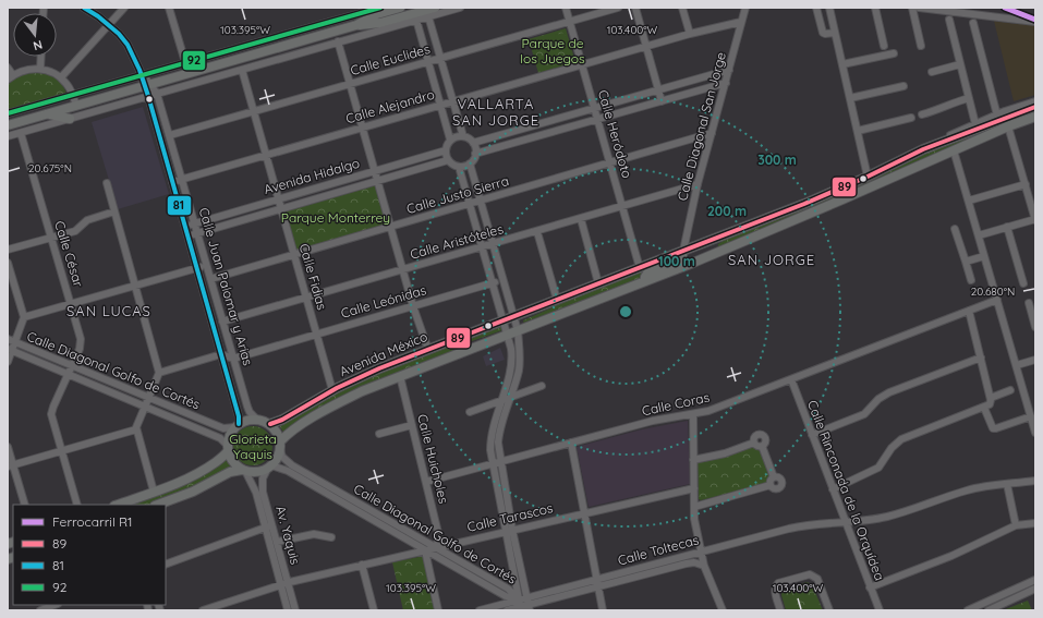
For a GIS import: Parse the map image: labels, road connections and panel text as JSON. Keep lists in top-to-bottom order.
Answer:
{
  "streets": {
    "main road": ["Avenida México"],
    "street": [
      "Calle Euclides",
      "Calle Alejandro",
      "Calle Diagonal San Jorge",
      "Calle Heródoto",
      "Avenida Hidalgo",
      "Calle Justo Sierra",
      "Calle Aristóteles",
      "Calle César",
      "Calle Fidias",
      "Calle Juan Palomar y Arias",
      "Calle Leónidas",
      "Calle Diagonal Golfo de Cortés",
      "Calle Coras",
      "Calle Huicholes",
      "Calle Rinconada de la Orquídea",
      "Calle Tarascos",
      "Av. Yaquis",
      "Calle Toltecas"
    ]
  },
  "crossings": [
    ["Calle Euclides", "Calle Heródoto"],
    ["Calle Euclides", "Calle Fidias"],
    ["Calle Euclides", "Calle Juan Palomar y Arias"],
    ["Calle Alejandro", "Calle Diagonal San Jorge"],
    ["Calle Alejandro", "Calle Heródoto"],
    ["Calle Alejandro", "Calle Fidias"],
    ["Calle Alejandro", "Calle Juan Palomar y Arias"],
    ["Calle Diagonal San Jorge", "Calle Justo Sierra"],
    ["Calle Diagonal San Jorge", "Calle Aristóteles"],
    ["Calle Diagonal San Jorge", "Avenida México"],
    ["Calle Heródoto", "Calle Justo Sierra"],
    ["Calle Heródoto", "Calle Aristóteles"],
    ["Calle Heródoto", "Avenida México"],
    ["Avenida Hidalgo", "Calle Fidias"],
    ["Avenida Hidalgo", "Calle Juan Palomar y Arias"],
    ["Calle Justo Sierra", "Calle Fidias"],
    ["Calle Justo Sierra", "Calle Juan Palomar y Arias"],
    ["Calle Aristóteles", "Calle Fidias"],
    ["Calle Aristóteles", "Calle Juan Palomar y Arias"],
    ["Calle César", "Calle Diagonal Golfo de Cortés"],
    ["Calle Fidias", "Calle Leónidas"],
    ["Calle Fidias", "Avenida México"],
    ["Calle Juan Palomar y Arias", "Calle Leónidas"],
    ["Calle Juan Palomar y Arias", "Avenida México"],
    ["Calle Juan Palomar y Arias", "Calle Diagonal Golfo de Cortés"],
    ["Calle Juan Palomar y Arias", "Av. Yaquis"],
    ["Avenida México", "Calle Diagonal Golfo de Cortés"],
    ["Avenida México", "Calle Huicholes"],
    ["Avenida México", "Av. Yaquis"],
    ["Calle Diagonal Golfo de Cortés", "Calle Huicholes"],
    ["Calle Diagonal Golfo de Cortés", "Calle Tarascos"],
    ["Calle Diagonal Golfo de Cortés", "Av. Yaquis"],
    ["Calle Diagonal Golfo de Cortés", "Calle Toltecas"],
    ["Calle Coras", "Calle Huicholes"],
    ["Calle Coras", "Calle Rinconada de la Orquídea"],
    ["Calle Huicholes", "Calle Tarascos"],
    ["Calle Rinconada de la Orquídea", "Calle Toltecas"],
    ["Calle Tarascos", "Av. Yaquis"]
  ],
  "districts": ["VALLARTA SAN JORGE", "SAN JORGE", "SAN LUCAS"],
  "parks": ["Parque de los Juegos", "Parque Monterrey", "Glorieta Yaquis"],
  "lines": [
    "rail line R1",
    "transit line 81",
    "transit line 92",
    "transit line 89"
  ],
  "legend": [
    "Ferrocarril R1",
    "89",
    "81",
    "92"
  ],
  "north": "bottom",
  "coordinates": [
    "103.395°W",
    "103.400°W",
    "20.675°N",
    "20.680°N"
  ],
  "rings": ["300 m", "200 m", "100 m"]
}
